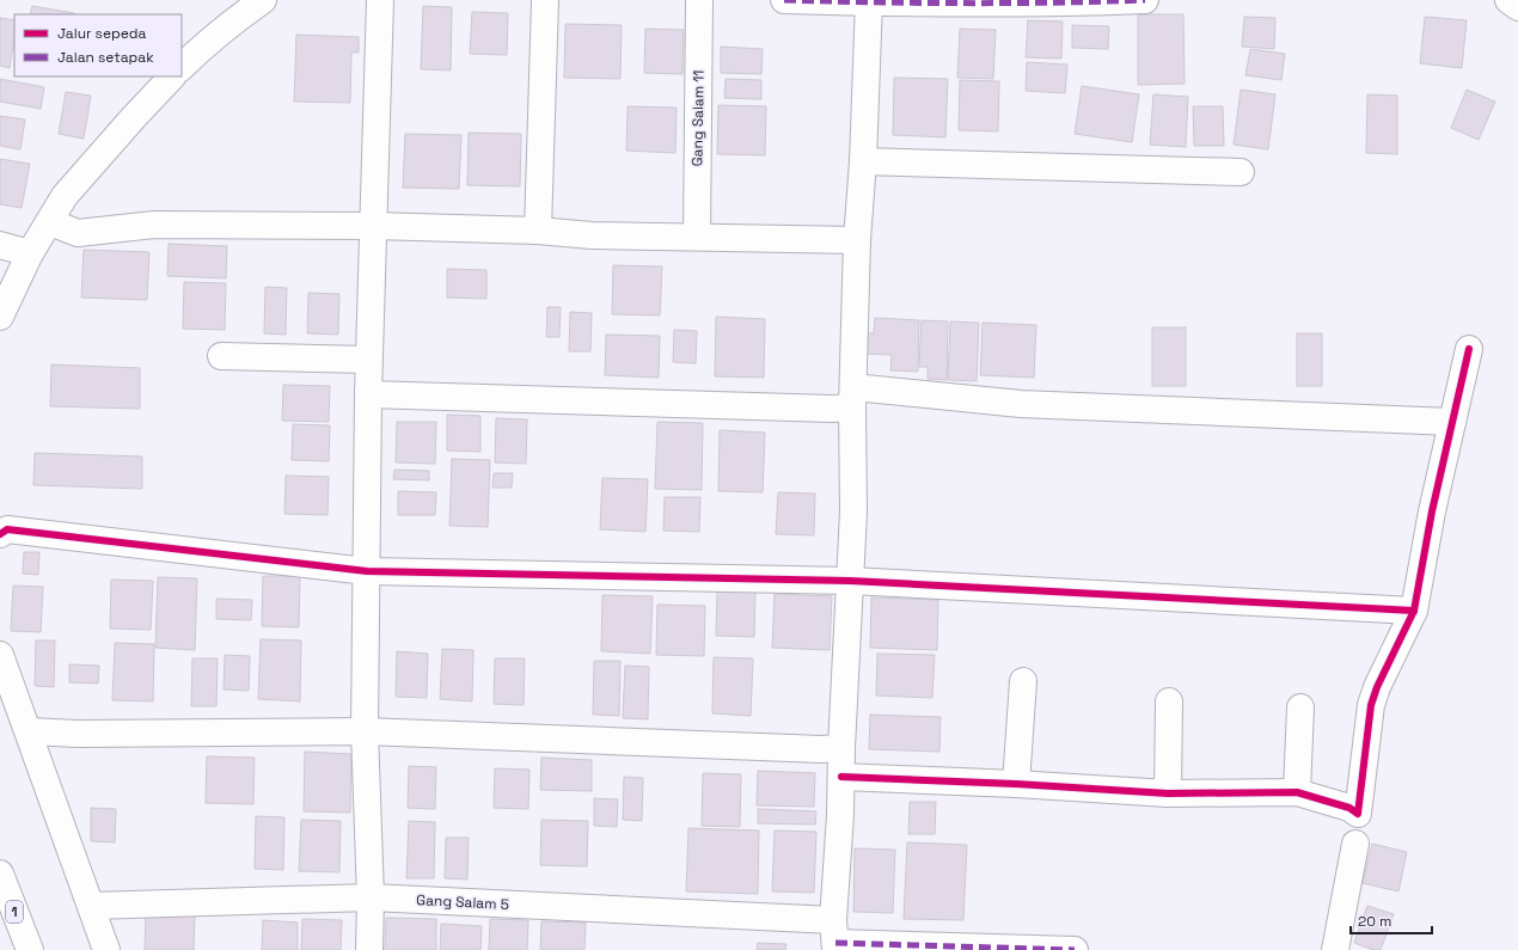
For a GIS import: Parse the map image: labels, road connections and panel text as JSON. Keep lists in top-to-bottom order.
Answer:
{
  "streets": {
    "main road": ["Gang Salam 11", "Gang Salam 5", "1"]
  },
  "legend": ["Jalur sepeda", "Jalan setapak"],
  "scale_bar": "20 m"
}
